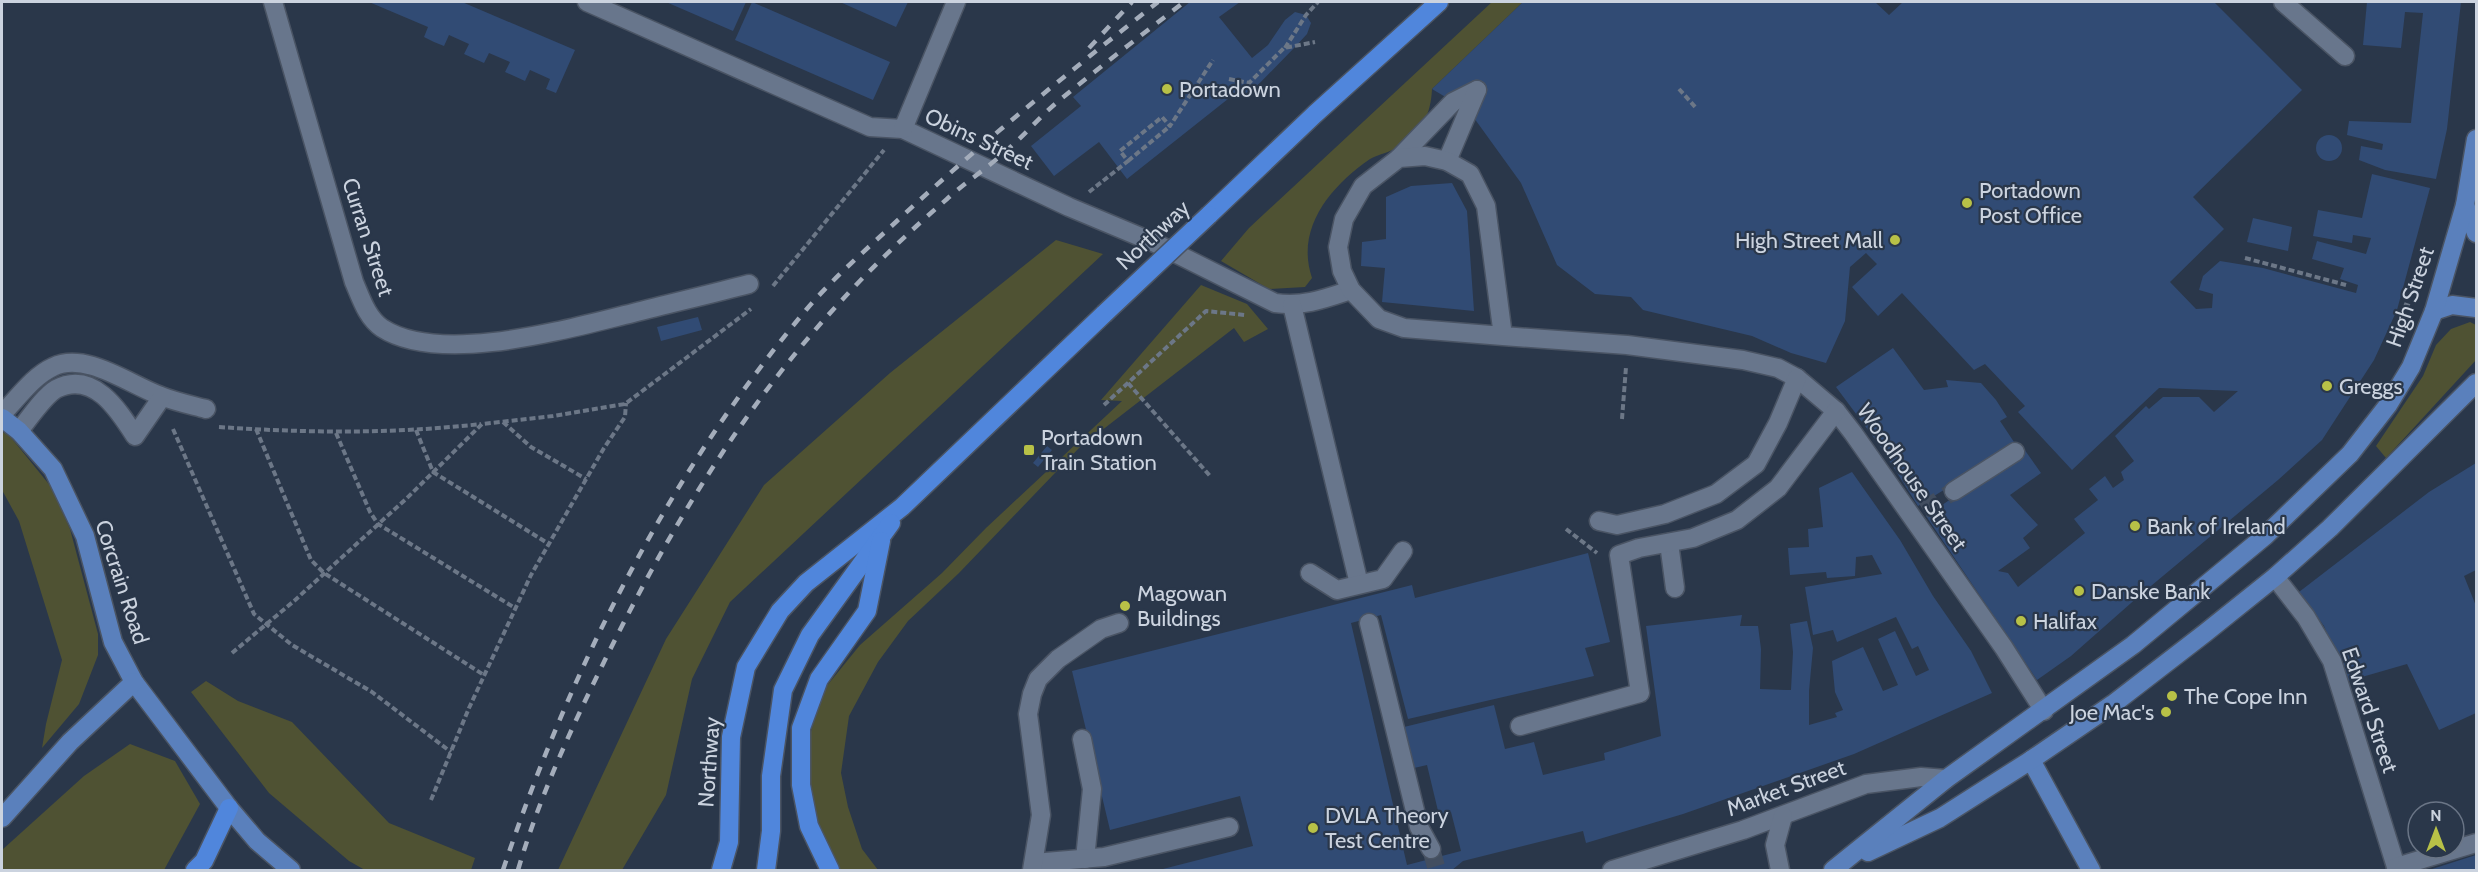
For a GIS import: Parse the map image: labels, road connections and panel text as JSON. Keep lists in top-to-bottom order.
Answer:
{
  "streets": {
    "highway": ["Northway"],
    "main road": ["High Street", "Corcrain Road"],
    "street": [
      "Obins Street",
      "Curran Street",
      "Woodhouse Street",
      "Edward Street",
      "Market Street"
    ]
  },
  "crossings": [
    ["Obins Street", "Woodhouse Street"],
    ["High Street", "Woodhouse Street"]
  ],
  "places": {
    "other": [
      "Portadown",
      "Portadown Post Office",
      "High Street Mall",
      "Greggs",
      "Bank of Ireland",
      "Danske Bank",
      "Magowan Buildings",
      "Halifax",
      "The Cope Inn",
      "Joe Mac's",
      "DVLA Theory Test Centre"
    ],
    "transit": ["Portadown Train Station"]
  },
  "north": "top"
}
